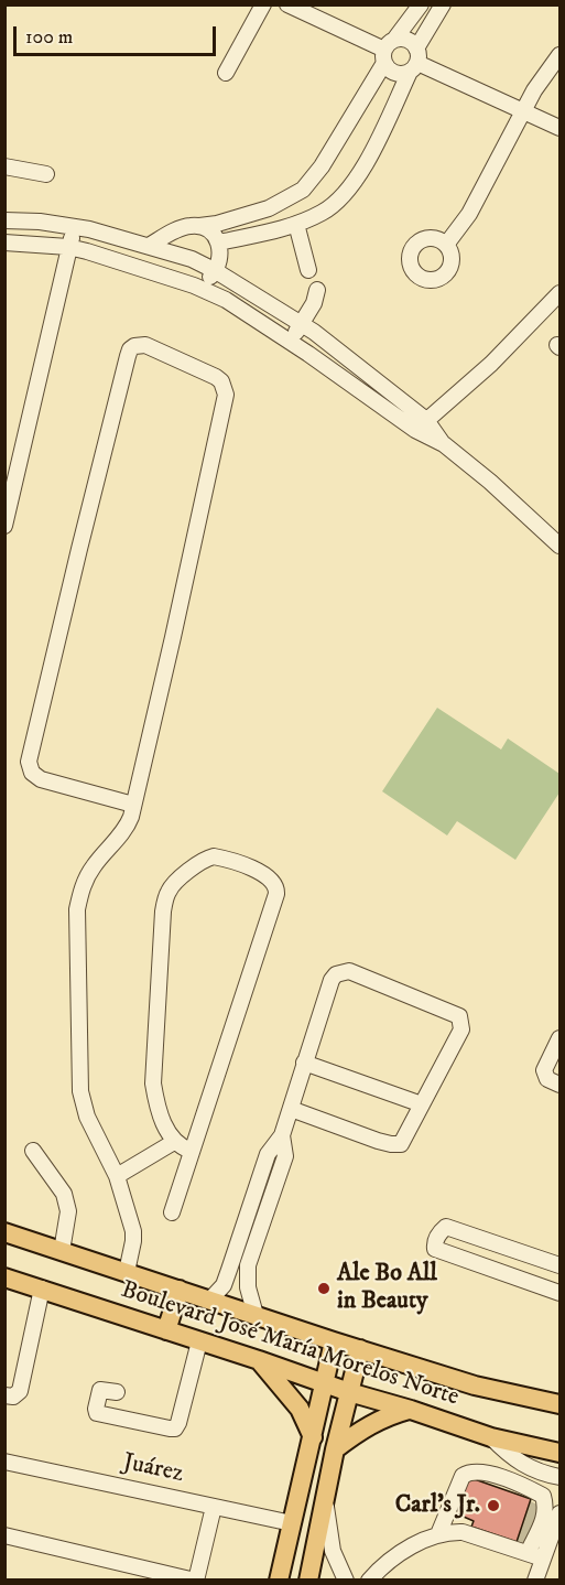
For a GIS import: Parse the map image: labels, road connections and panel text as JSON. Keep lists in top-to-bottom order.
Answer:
{
  "streets": {
    "main road": ["Boulevard José María Morelos Norte"],
    "street": ["Juárez"]
  },
  "places": ["Ale Bo All in Beauty", "Carl's Jr."],
  "scale_bar": "100 m"
}
